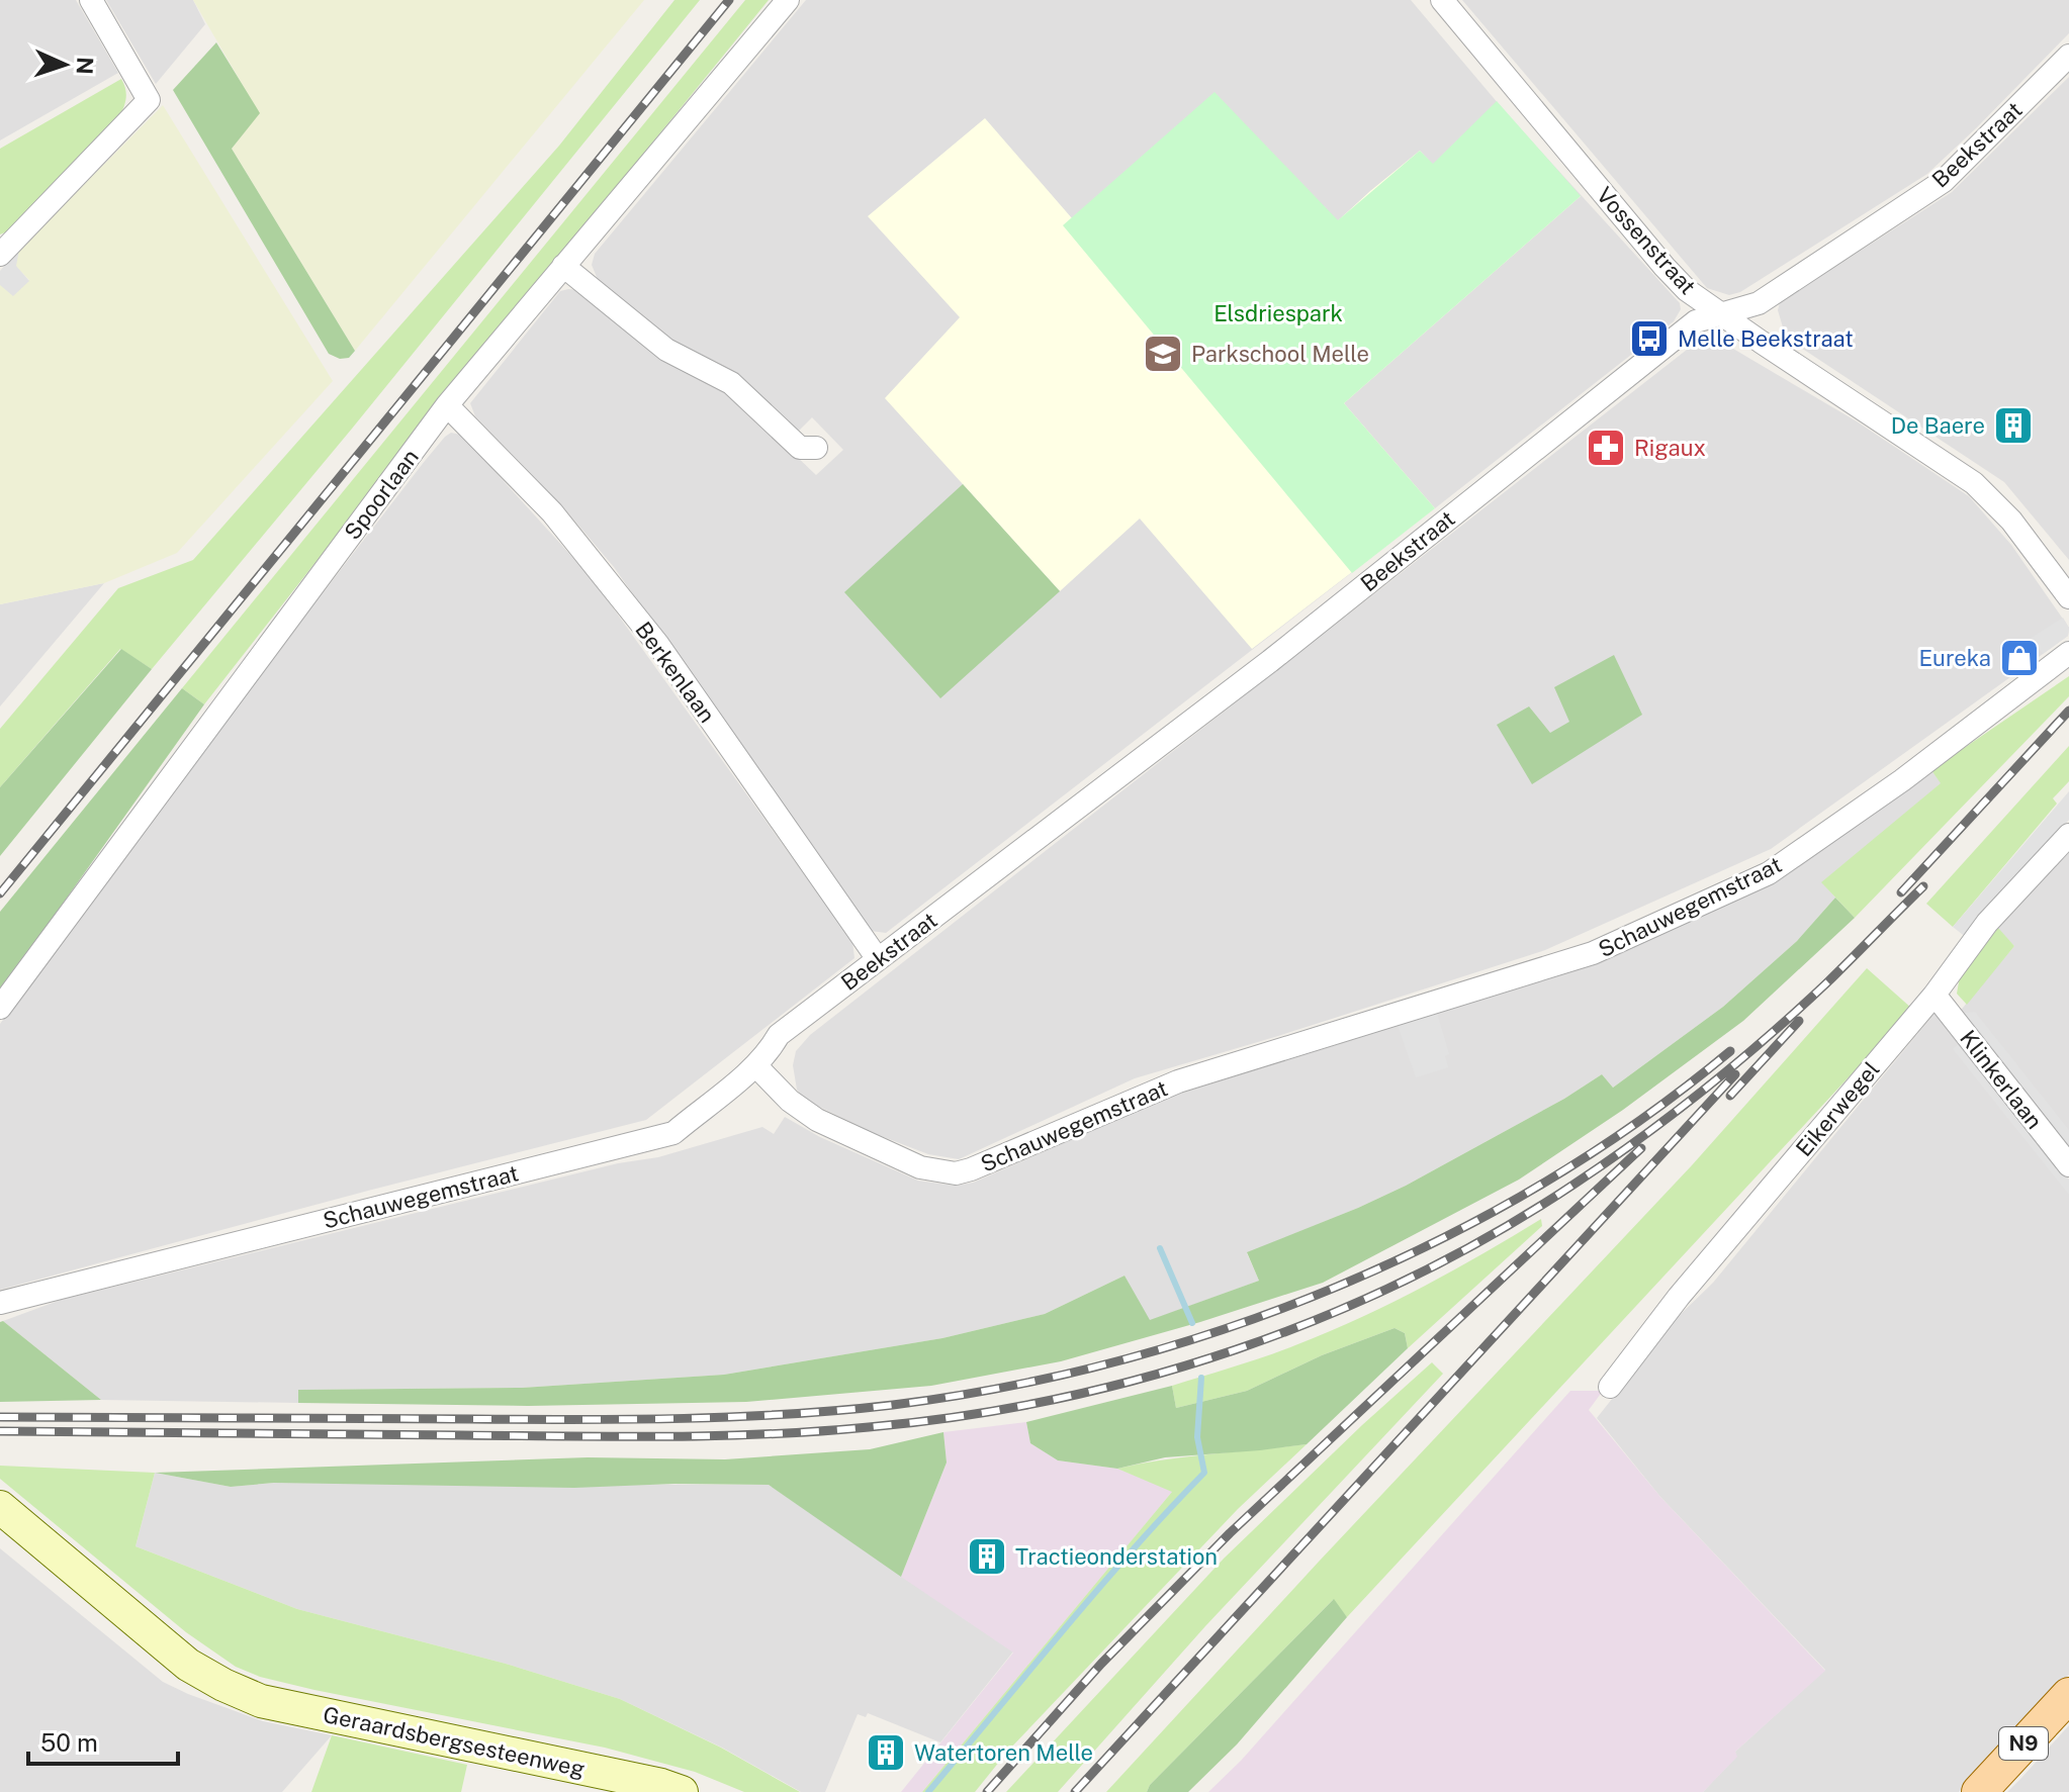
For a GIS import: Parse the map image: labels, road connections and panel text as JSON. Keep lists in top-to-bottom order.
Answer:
{
  "streets": {
    "main road": ["Geraardsbergsesteenweg", "N9"],
    "street": [
      "Beekstraat",
      "Vossenstraat",
      "Spoorlaan",
      "Berkenlaan",
      "Schauwegemstraat",
      "Klinkerlaan",
      "Eikerwegel"
    ]
  },
  "crossings": [
    ["Beekstraat", "Vossenstraat"],
    ["Beekstraat", "Berkenlaan"],
    ["Beekstraat", "Schauwegemstraat"],
    ["Spoorlaan", "Berkenlaan"],
    ["Klinkerlaan", "Eikerwegel"]
  ],
  "parks": ["Elsdriespark"],
  "places": {
    "bus stop": ["Melle Beekstraat"],
    "school or university": ["Parkschool Melle"],
    "building": ["De Baere", "Tractieonderstation", "Watertoren Melle"],
    "pharmacy": ["Rigaux"],
    "shop": ["Eureka"]
  },
  "scale_bar": "50 m",
  "north": "right"
}
